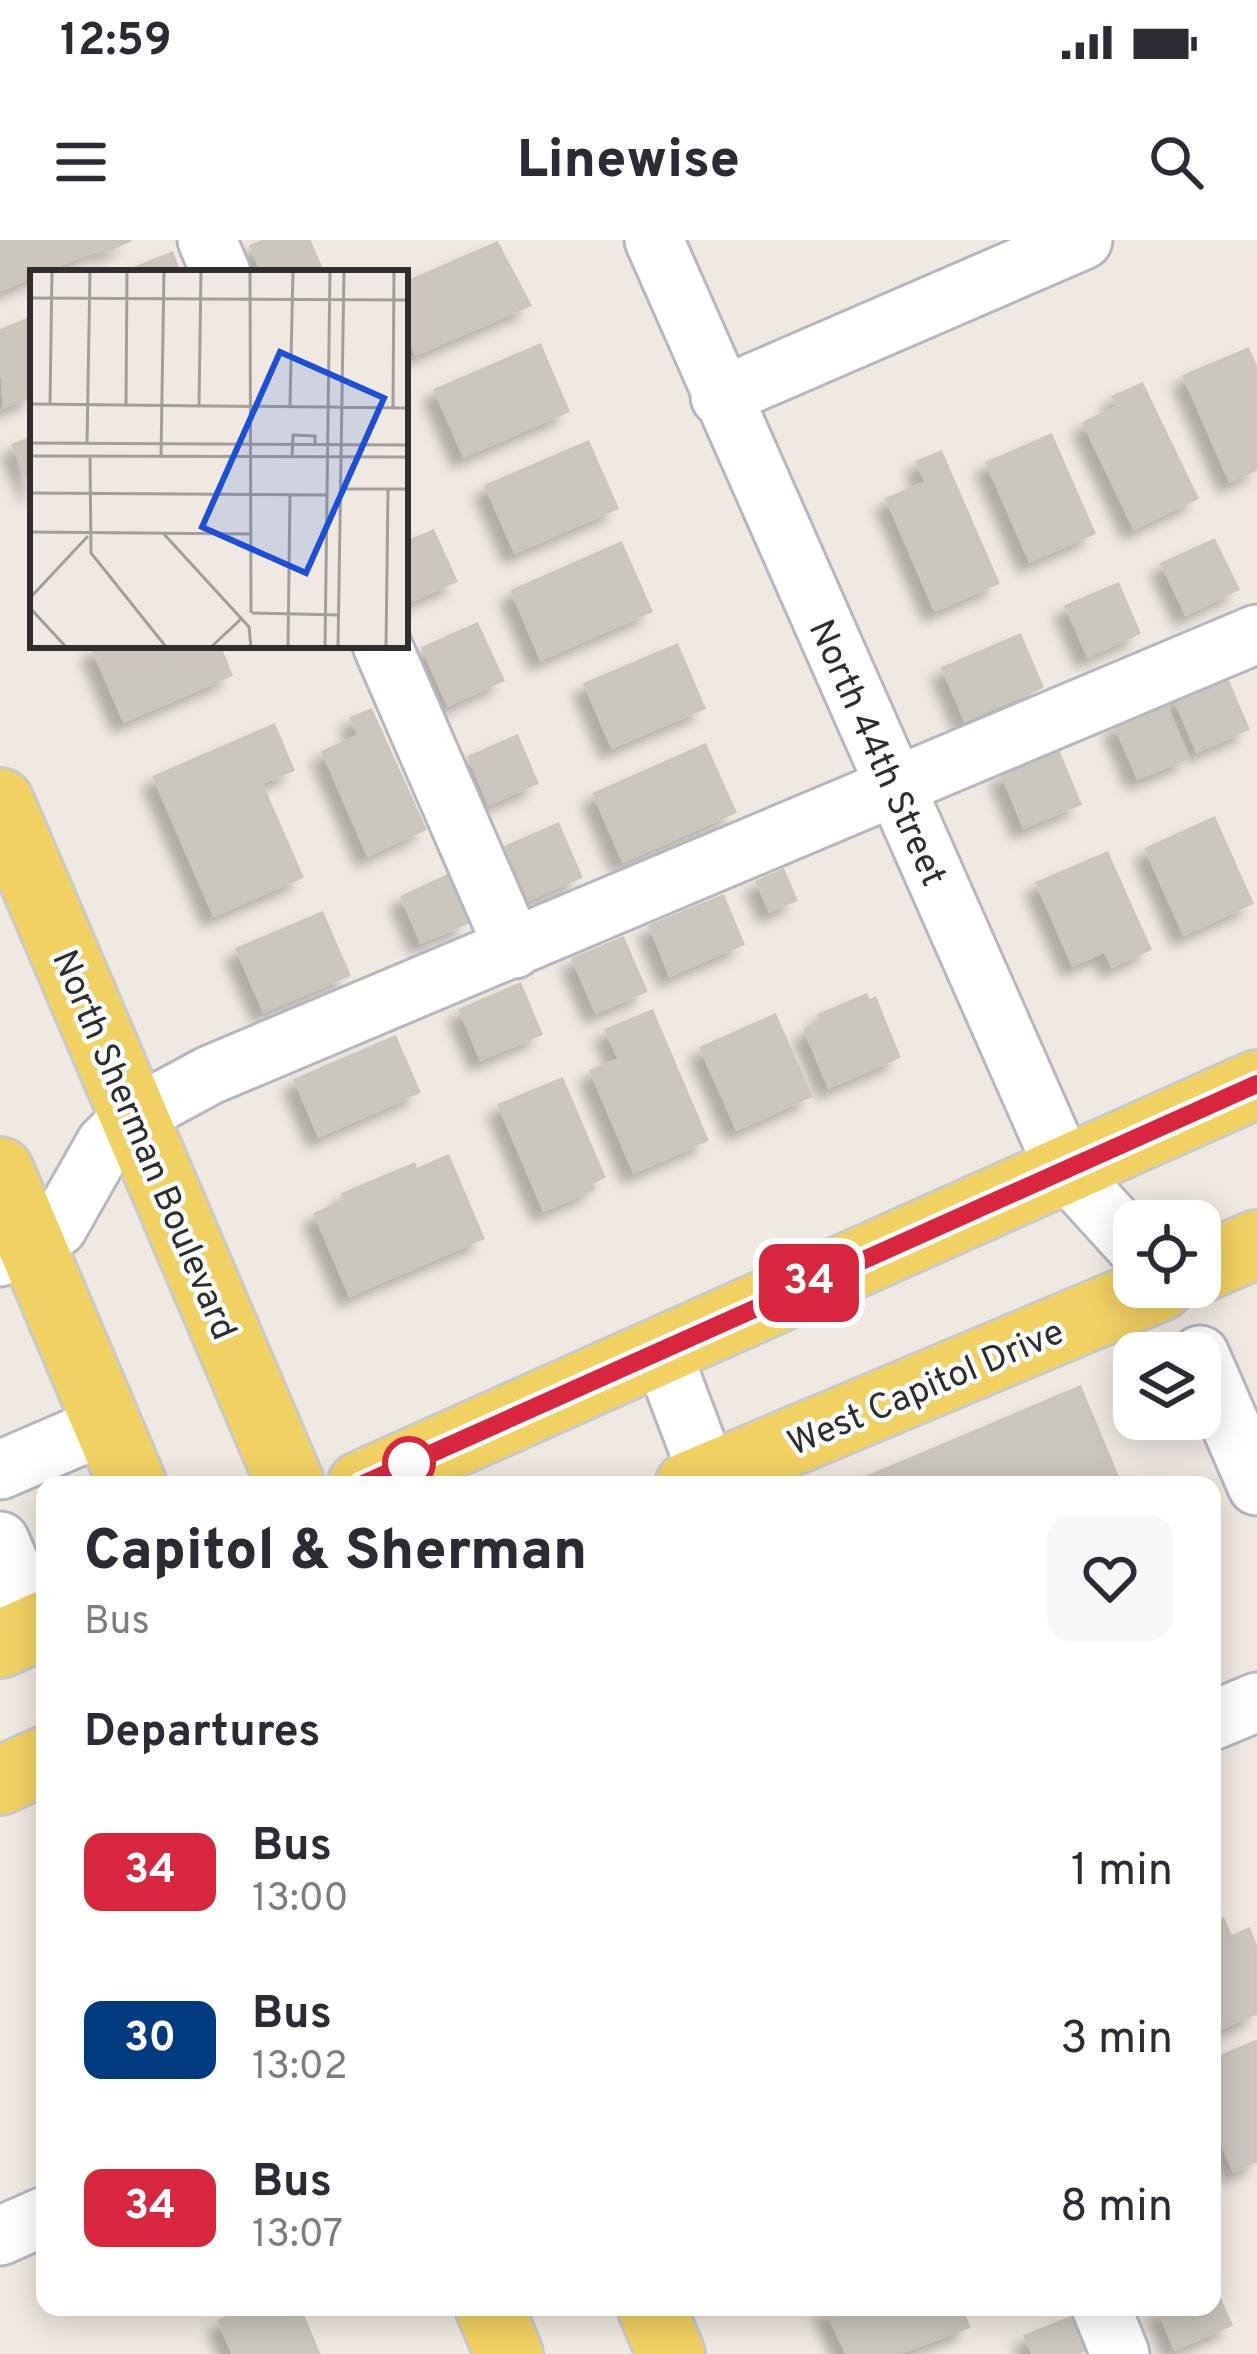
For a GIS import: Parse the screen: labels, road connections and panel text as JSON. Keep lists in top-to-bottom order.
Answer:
{
  "streets": {
    "main road": ["North Sherman Boulevard", "West Capitol Drive"],
    "street": ["North 44th Street"]
  },
  "lines": ["bus line 34"],
  "page": {
    "status": "12:59",
    "header": "Linewise",
    "on_map": "34",
    "heading": [
      ["Capitol & Sherman", "Bus"],
      "Departures"
    ],
    "list": [
      {
        "mark": "34",
        "name": "Bus",
        "note": "13:00",
        "value": "1 min"
      },
      {
        "mark": "30",
        "name": "Bus",
        "note": "13:02",
        "value": "3 min"
      },
      {
        "mark": "34",
        "name": "Bus",
        "note": "13:07",
        "value": "8 min"
      }
    ]
  }
}
